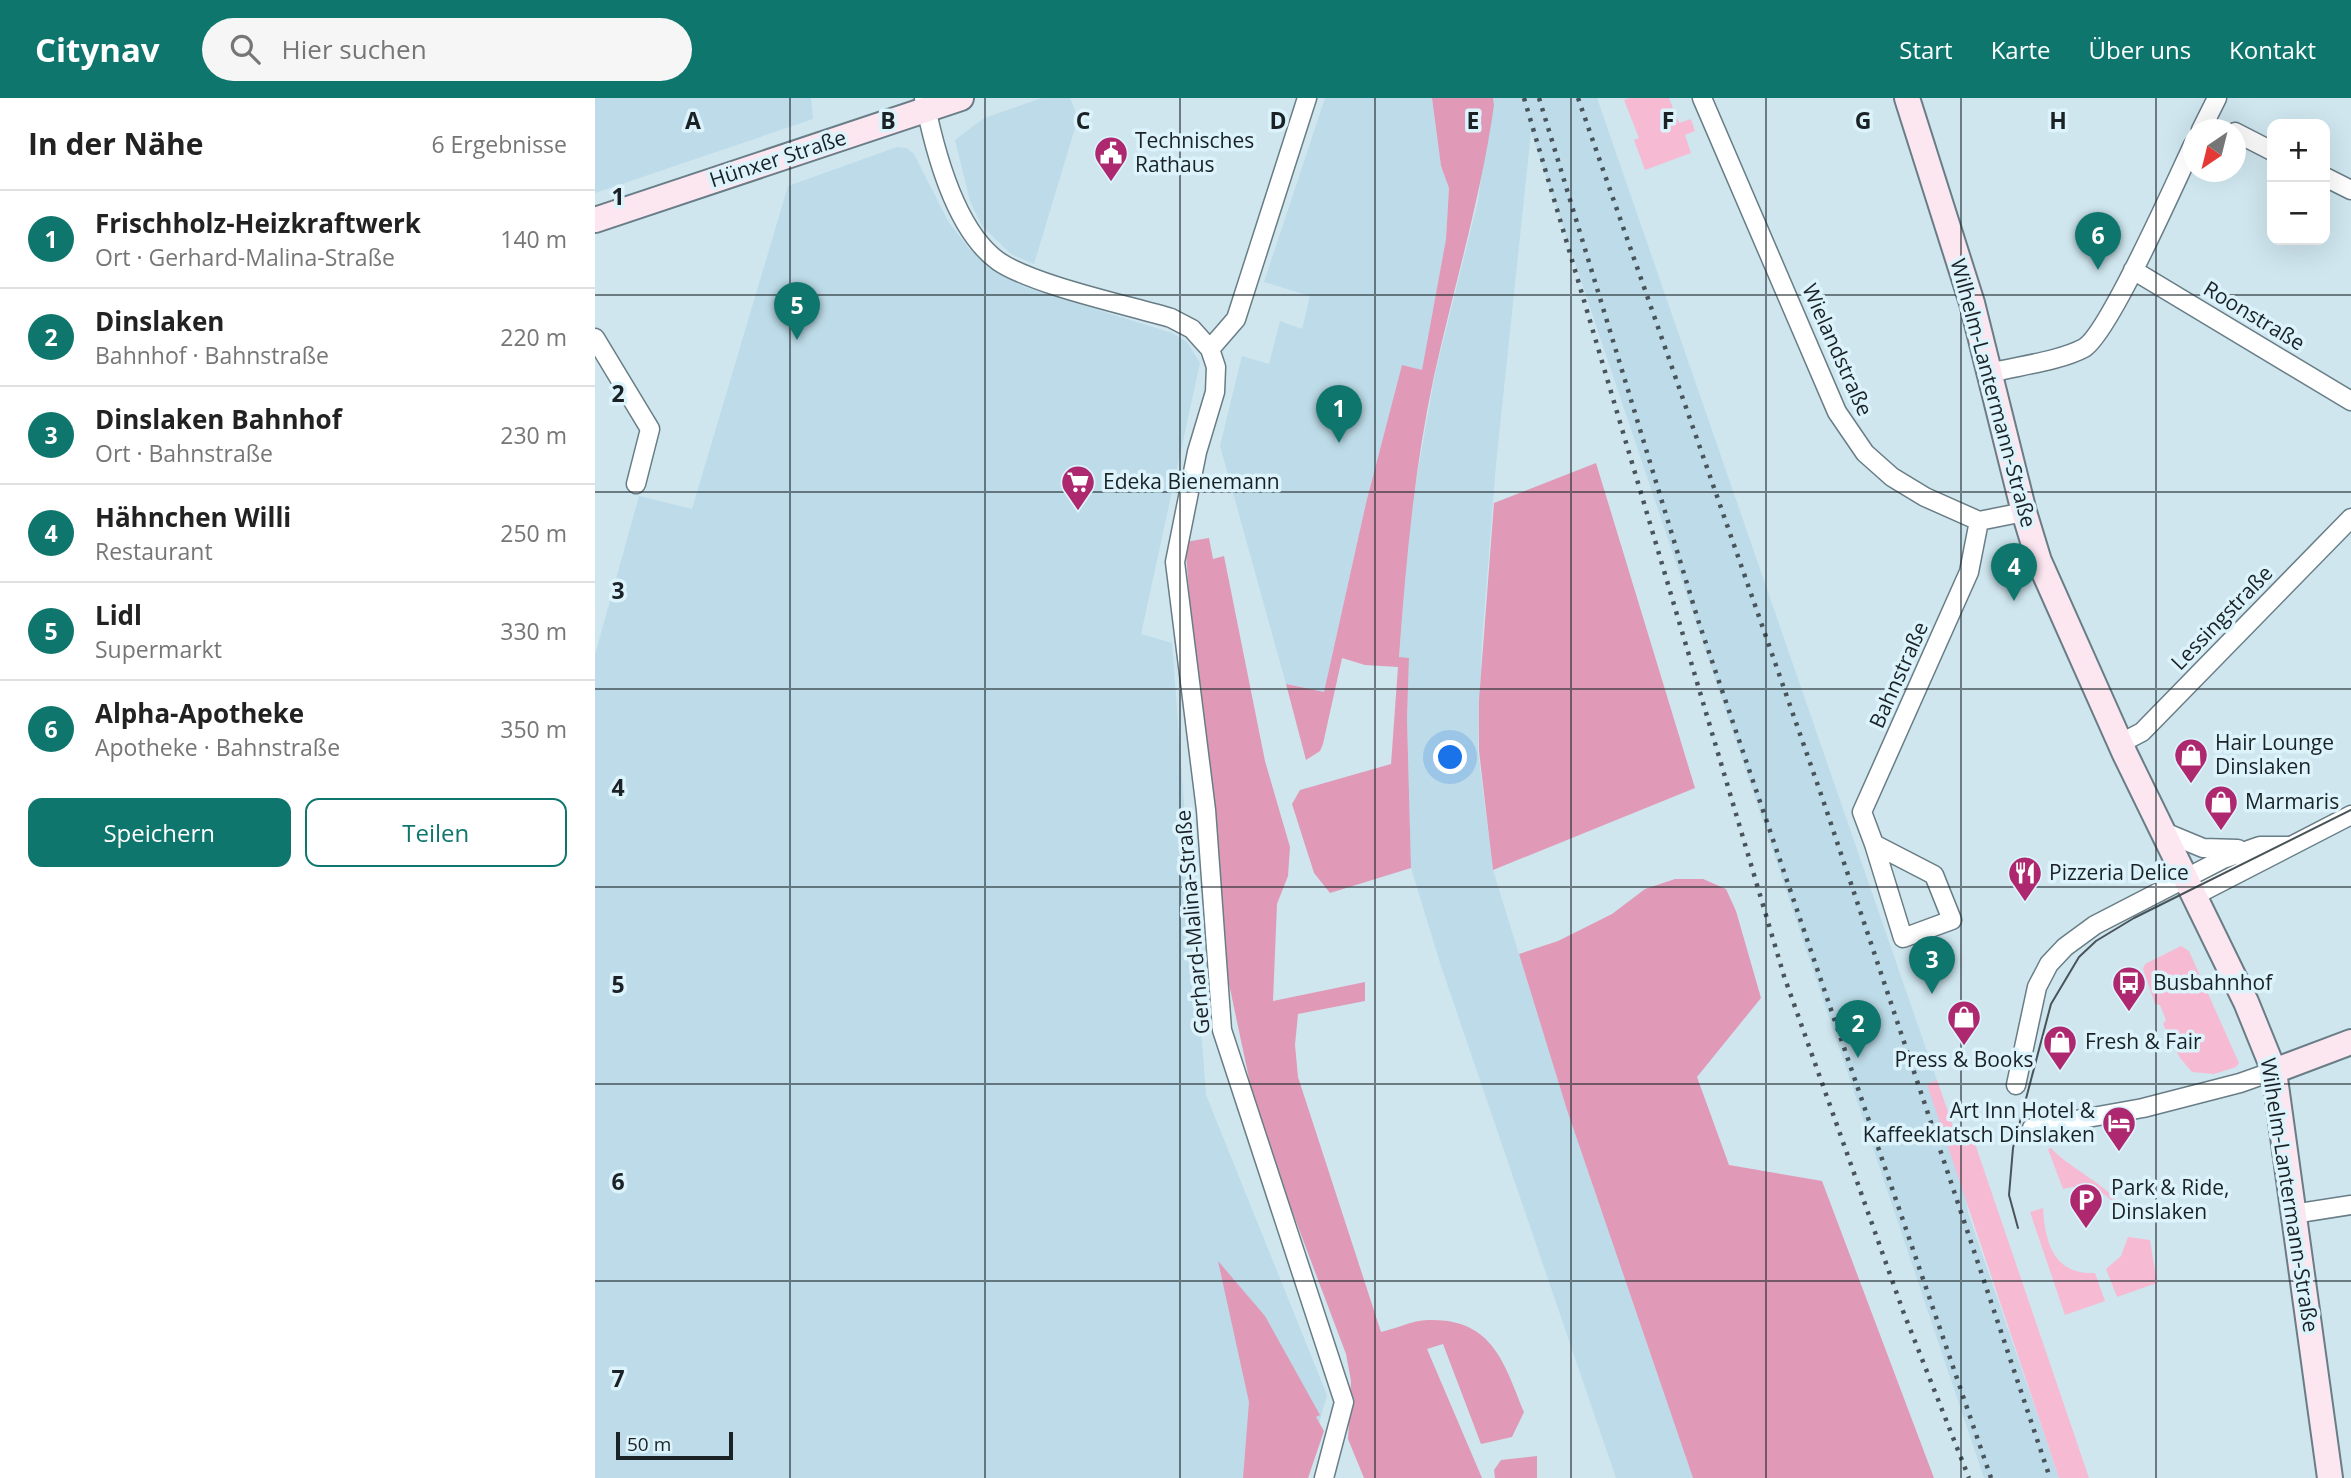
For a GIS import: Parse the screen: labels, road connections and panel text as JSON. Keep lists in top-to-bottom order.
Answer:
{
  "streets": {
    "main road": ["Hünxer Straße", "Wilhelm-Lantermann-Straße"],
    "street": [
      "Roonstraße",
      "Wielandstraße",
      "Lessingstraße",
      "Bahnstraße",
      "Gerhard-Malina-Straße"
    ]
  },
  "crossings": [
    ["Wielandstraße", "Bahnstraße"],
    ["Wilhelm-Lantermann-Straße", "Lessingstraße"]
  ],
  "places": {
    "public building": ["Technisches Rathaus"],
    "supermarket": ["Edeka Bienemann"],
    "shop": [
      "Hair Lounge Dinslaken",
      "Marmaris",
      "Press & Books",
      "Fresh & Fair"
    ],
    "restaurant": ["Pizzeria Delice"],
    "bus stop": ["Busbahnhof"],
    "hotel": ["Art Inn Hotel & Kaffeeklatsch Dinslaken"],
    "parking": ["Park & Ride, Dinslaken"]
  },
  "scale_bar": "50 m",
  "north": "bottom left",
  "page": {
    "header": "Citynav",
    "search": "Hier suchen",
    "nav": [
      "Start",
      "Karte",
      "Über uns",
      "Kontakt"
    ],
    "heading": ["In der Nähe", "6 Ergebnisse"],
    "map_buttons": ["+", "−"],
    "list": [
      {
        "mark": "1",
        "name": "Frischholz-Heizkraftwerk",
        "note": "Ort · Gerhard-Malina-Straße",
        "value": "140 m"
      },
      {
        "mark": "2",
        "name": "Dinslaken",
        "note": "Bahnhof · Bahnstraße",
        "value": "220 m"
      },
      {
        "mark": "3",
        "name": "Dinslaken Bahnhof",
        "note": "Ort · Bahnstraße",
        "value": "230 m"
      },
      {
        "mark": "4",
        "name": "Hähnchen Willi",
        "note": "Restaurant",
        "value": "250 m"
      },
      {
        "mark": "5",
        "name": "Lidl",
        "note": "Supermarkt",
        "value": "330 m"
      },
      {
        "mark": "6",
        "name": "Alpha-Apotheke",
        "note": "Apotheke · Bahnstraße",
        "value": "350 m"
      }
    ],
    "pins": [
      "6",
      "5",
      "1",
      "4",
      "3",
      "2"
    ],
    "buttons": ["Speichern", "Teilen"],
    "scale": "50 m"
  },
  "grid": {
    "columns": [
      "A",
      "B",
      "C",
      "D",
      "E",
      "F",
      "G",
      "H"
    ],
    "rows": [
      "1",
      "2",
      "3",
      "4",
      "5",
      "6",
      "7"
    ]
  }
}
